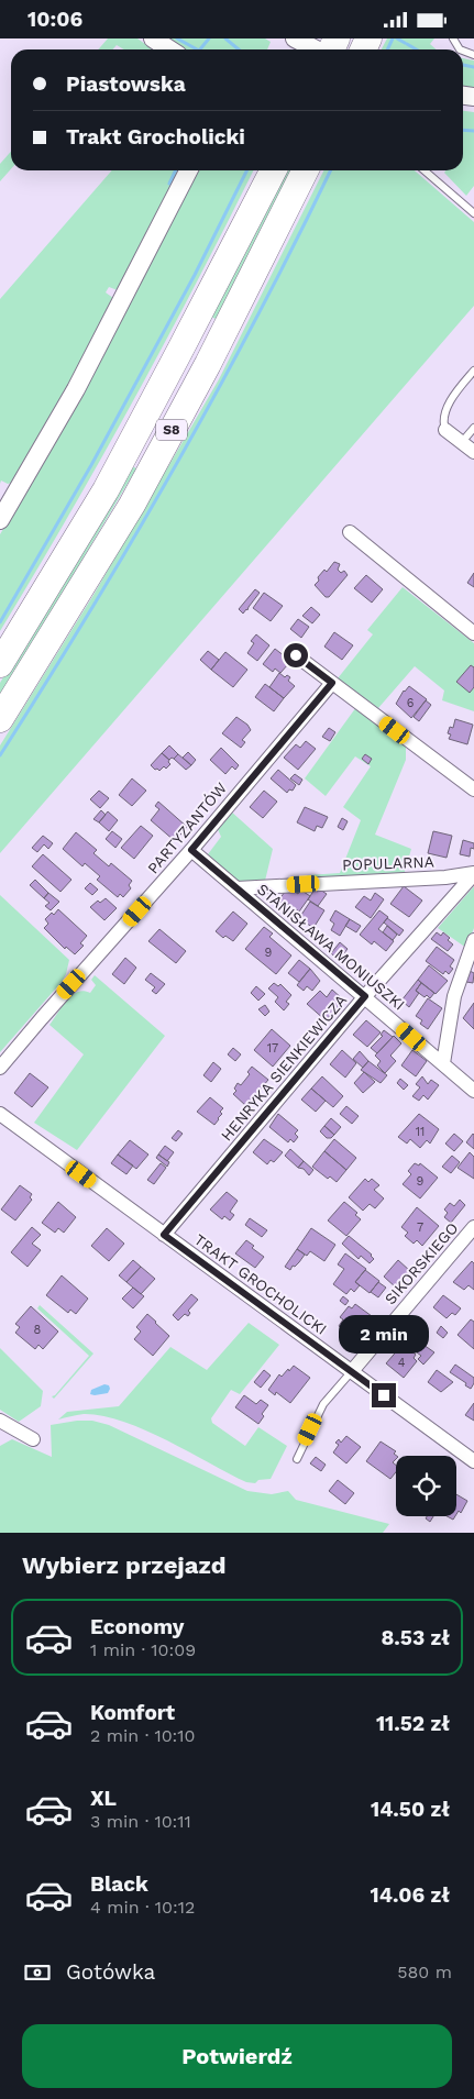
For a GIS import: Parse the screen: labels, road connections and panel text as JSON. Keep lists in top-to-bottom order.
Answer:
{
  "streets": {
    "highway": ["S8"],
    "street": [
      "PARTYZANTÓW",
      "POPULARNA",
      "STANISŁAWA MONIUSZKI",
      "HENRYKA SIENKIEWICZA",
      "SIKORSKIEGO",
      "TRAKT GROCHOLICKI"
    ]
  },
  "crossings": [
    ["PARTYZANTÓW", "STANISŁAWA MONIUSZKI"],
    ["POPULARNA", "STANISŁAWA MONIUSZKI"],
    ["POPULARNA", "HENRYKA SIENKIEWICZA"],
    ["STANISŁAWA MONIUSZKI", "HENRYKA SIENKIEWICZA"],
    ["HENRYKA SIENKIEWICZA", "TRAKT GROCHOLICKI"],
    ["SIKORSKIEGO", "TRAKT GROCHOLICKI"]
  ],
  "house_numbers": [
    "6",
    "9",
    "17",
    "11",
    "9",
    "7",
    "8",
    "4"
  ],
  "page": {
    "status": "10:06",
    "banner": ["Piastowska", "Trakt Grocholicki"],
    "bubble": "2 min",
    "heading": "Wybierz przejazd",
    "list": [
      {
        "name": "Economy",
        "note": "1 min · 10:09",
        "value": "8.53 zł"
      },
      {
        "name": "Komfort",
        "note": "2 min · 10:10",
        "value": "11.52 zł"
      },
      {
        "name": "XL",
        "note": "3 min · 10:11",
        "value": "14.50 zł"
      },
      {
        "name": "Black",
        "note": "4 min · 10:12",
        "value": "14.06 zł"
      }
    ],
    "pay": ["Gotówka", "580 m"],
    "buttons": "Potwierdź"
  }
}
